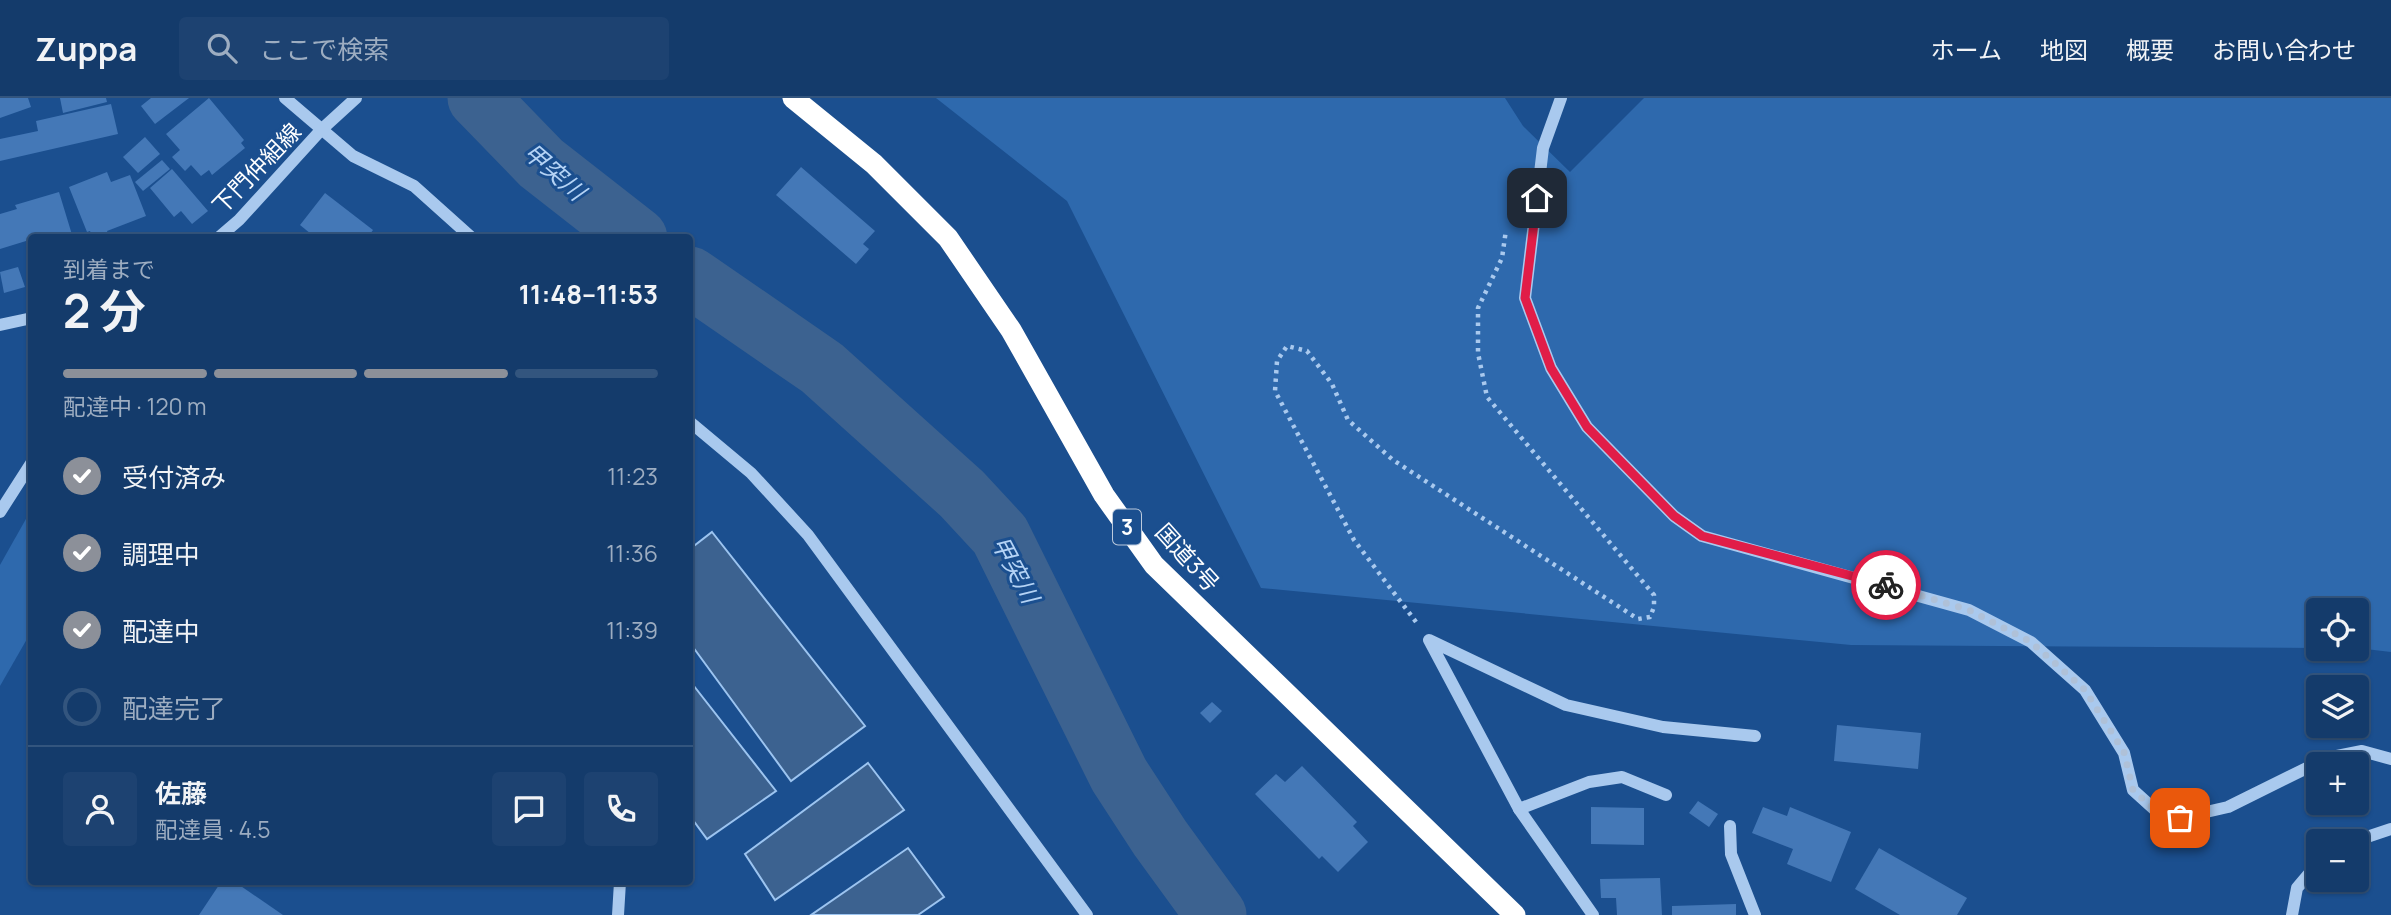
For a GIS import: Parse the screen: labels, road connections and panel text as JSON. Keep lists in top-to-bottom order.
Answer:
{
  "streets": {
    "highway": ["3", "国道3号"],
    "street": ["下門仲組線"]
  },
  "water": ["甲突川"],
  "page": {
    "header": "Zuppa",
    "search": "ここで検索",
    "nav": [
      "ホーム",
      "地図",
      "概要",
      "お問い合わせ"
    ],
    "heading": ["2 分", "到着まで", "11:48–11:53"],
    "panel": ["佐藤", "配達員 · 4.5"],
    "bar": "配達中 · 120 m",
    "list": [
      ["受付済み", "11:23"],
      ["調理中", "11:36"],
      ["配達中", "11:39"],
      "配達完了"
    ],
    "map_buttons": ["+", "−"]
  }
}
